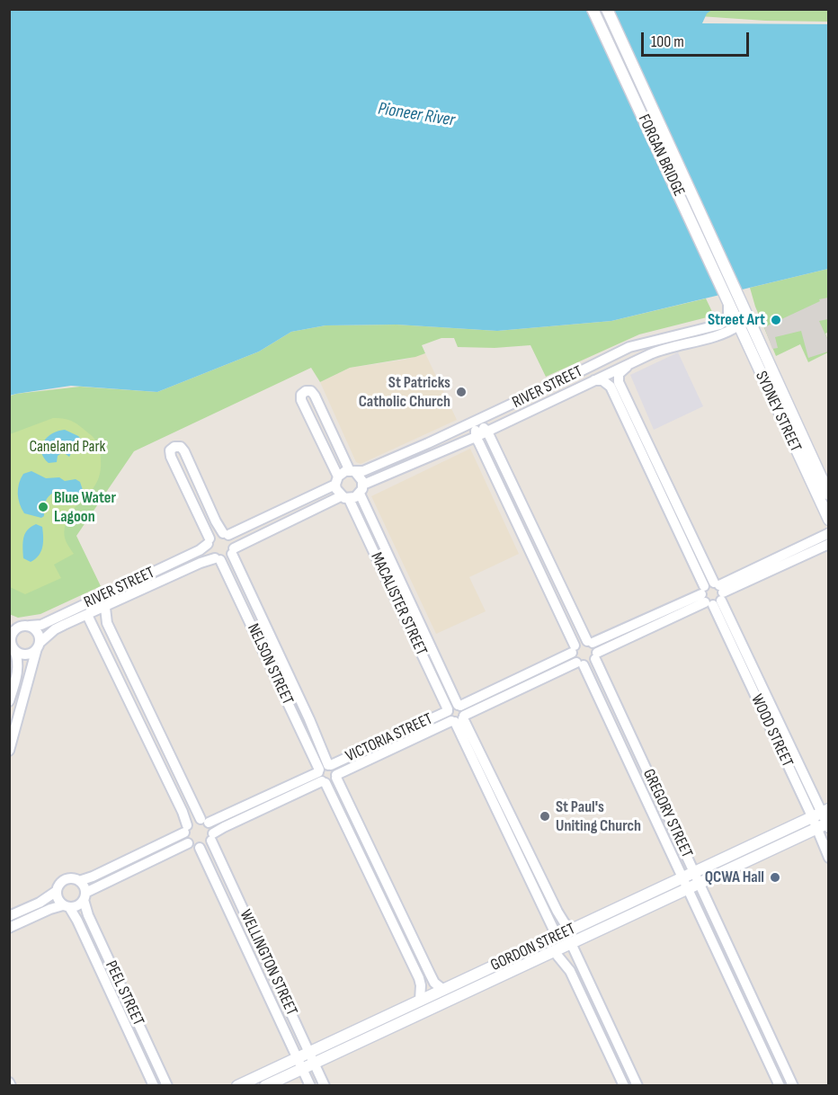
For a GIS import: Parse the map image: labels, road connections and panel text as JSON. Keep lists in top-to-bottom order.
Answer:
{
  "streets": {
    "main road": ["FORGAN BRIDGE", "SYDNEY STREET", "GORDON STREET"],
    "street": [
      "RIVER STREET",
      "MACALISTER STREET",
      "NELSON STREET",
      "WOOD STREET",
      "VICTORIA STREET",
      "GREGORY STREET",
      "WELLINGTON STREET",
      "PEEL STREET"
    ]
  },
  "crossings": [
    ["FORGAN BRIDGE", "RIVER STREET"],
    ["FORGAN BRIDGE", "SYDNEY STREET"],
    ["RIVER STREET", "SYDNEY STREET"],
    ["RIVER STREET", "MACALISTER STREET"],
    ["RIVER STREET", "NELSON STREET"],
    ["RIVER STREET", "WOOD STREET"],
    ["RIVER STREET", "GREGORY STREET"],
    ["MACALISTER STREET", "VICTORIA STREET"],
    ["MACALISTER STREET", "GORDON STREET"],
    ["NELSON STREET", "VICTORIA STREET"],
    ["NELSON STREET", "GORDON STREET"],
    ["WOOD STREET", "GORDON STREET"],
    ["VICTORIA STREET", "GREGORY STREET"],
    ["GREGORY STREET", "GORDON STREET"],
    ["GORDON STREET", "WELLINGTON STREET"]
  ],
  "water": ["Pioneer River"],
  "parks": ["Caneland Park"],
  "places": [
    "Street Art",
    "St Patricks Catholic Church",
    "Blue Water Lagoon",
    "St Paul's Uniting Church",
    "QCWA Hall"
  ],
  "scale_bar": "100 m"
}
